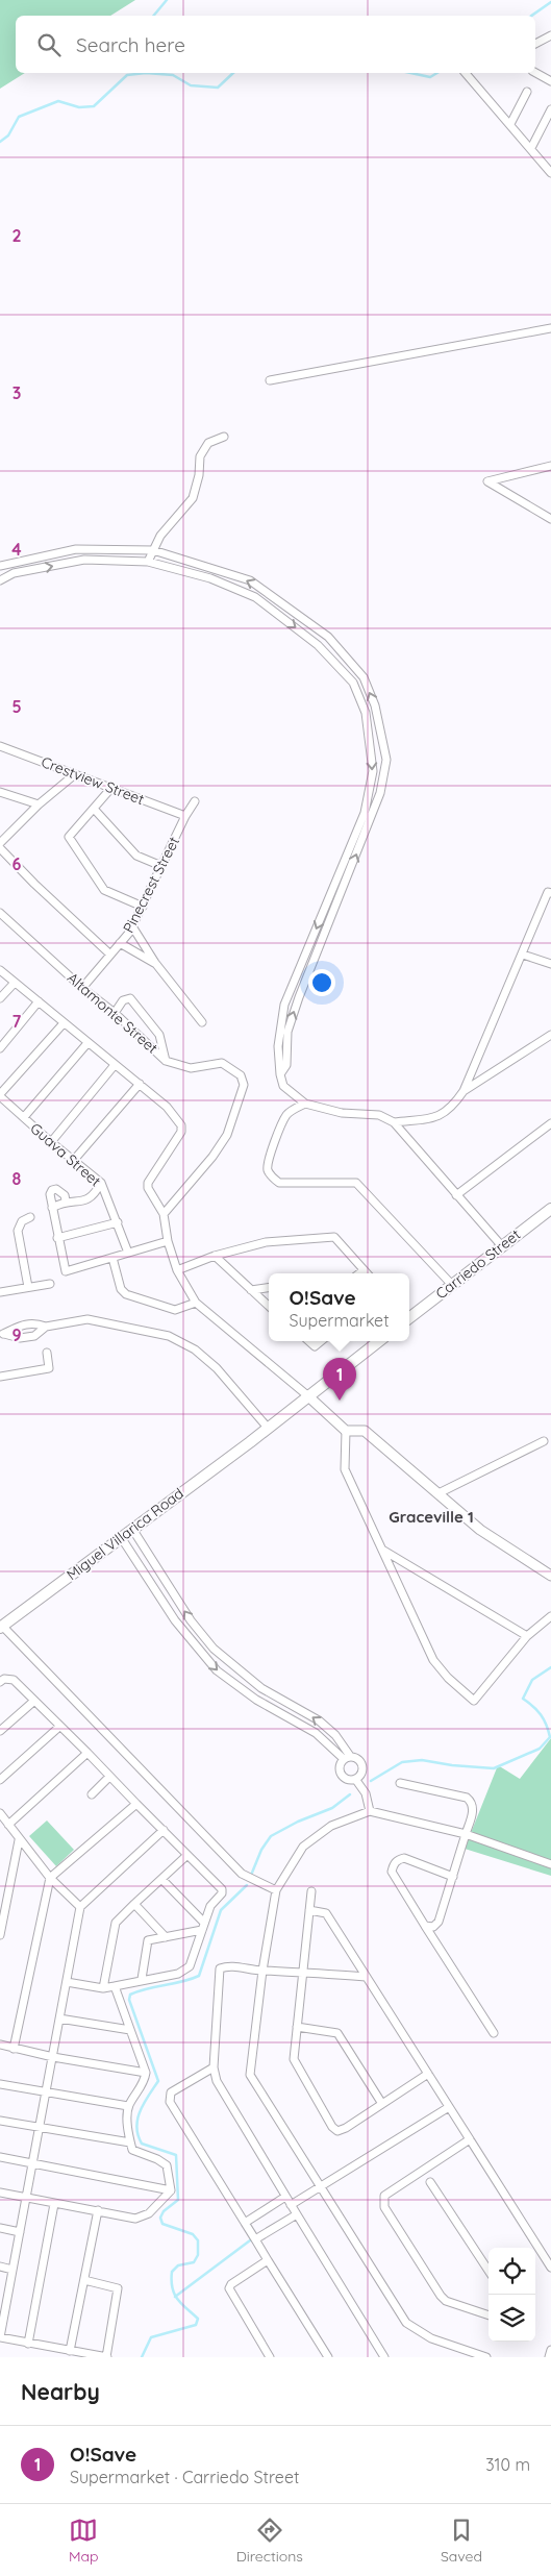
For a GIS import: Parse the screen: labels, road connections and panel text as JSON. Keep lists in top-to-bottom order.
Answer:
{
  "streets": {
    "main road": ["Carriedo Street", "Miguel Villarica Road"],
    "street": [
      "Crestview Street",
      "Pinecrest Street",
      "Altamonte Street",
      "Guava Street"
    ]
  },
  "crossings": [
    ["Crestview Street", "Pinecrest Street"],
    ["Pinecrest Street", "Altamonte Street"]
  ],
  "districts": ["Graceville 1"],
  "page": {
    "search": "Search here",
    "popup": ["O!Save", "Supermarket"],
    "pins": "1",
    "heading": "Nearby",
    "list": [
      {
        "mark": "1",
        "name": "O!Save",
        "note": "Supermarket · Carriedo Street",
        "value": "310 m"
      }
    ],
    "nav": ["Map", "Directions", "Saved"]
  },
  "grid": {
    "rows": [
      "2",
      "3",
      "4",
      "5",
      "6",
      "7",
      "8",
      "9"
    ]
  }
}
